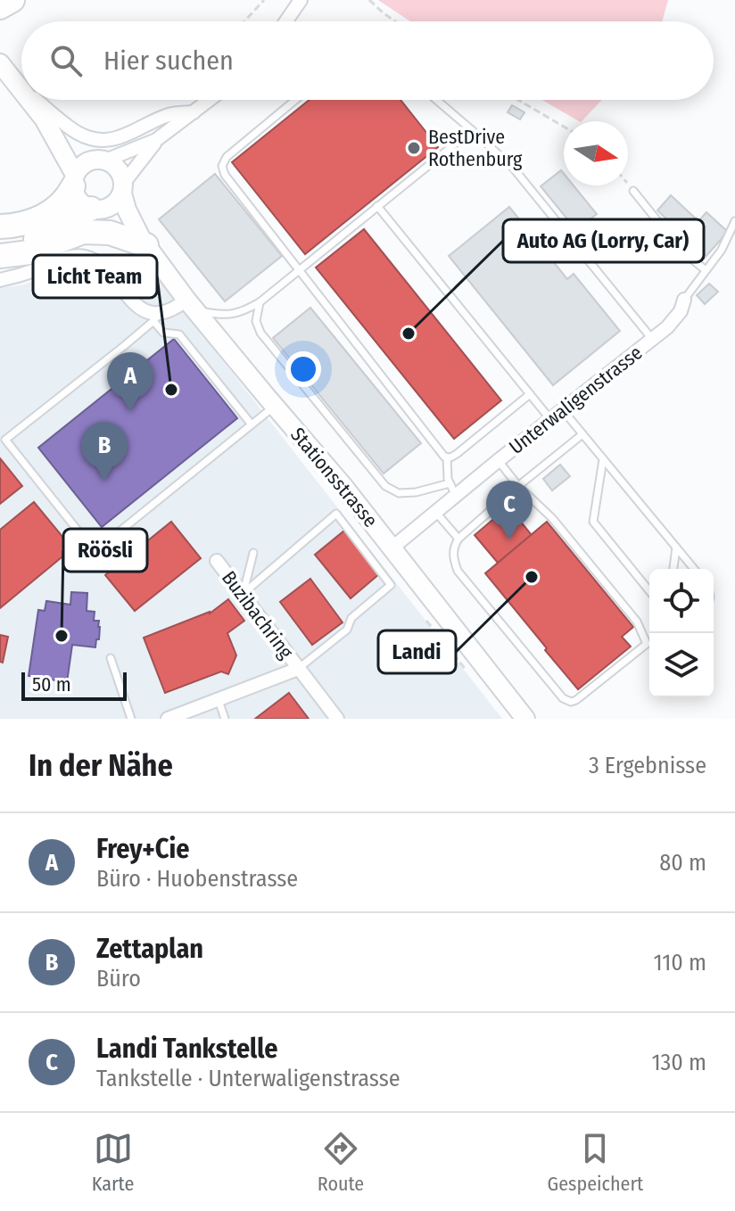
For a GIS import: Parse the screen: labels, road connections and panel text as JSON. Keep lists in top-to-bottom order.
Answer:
{
  "streets": {
    "main road": ["Stationsstrasse"],
    "street": ["Unterwaligenstrasse", "Buzibachring"]
  },
  "crossings": [
    ["Unterwaligenstrasse", "Stationsstrasse"]
  ],
  "places": [
    "BestDrive Rothenburg",
    "Auto AG (Lorry, Car)",
    "Licht Team",
    "Landi",
    "Röösli"
  ],
  "scale_bar": "50 m",
  "north": "right",
  "page": {
    "search": "Hier suchen",
    "pins": ["A", "B", "C"],
    "scale": "50 m",
    "heading": ["In der Nähe", "3 Ergebnisse"],
    "list": [
      {
        "mark": "A",
        "name": "Frey+Cie",
        "note": "Büro · Huobenstrasse",
        "value": "80 m"
      },
      {
        "mark": "B",
        "name": "Zettaplan",
        "note": "Büro",
        "value": "110 m"
      },
      {
        "mark": "C",
        "name": "Landi Tankstelle",
        "note": "Tankstelle · Unterwaligenstrasse",
        "value": "130 m"
      }
    ],
    "nav": ["Karte", "Route", "Gespeichert"]
  }
}
